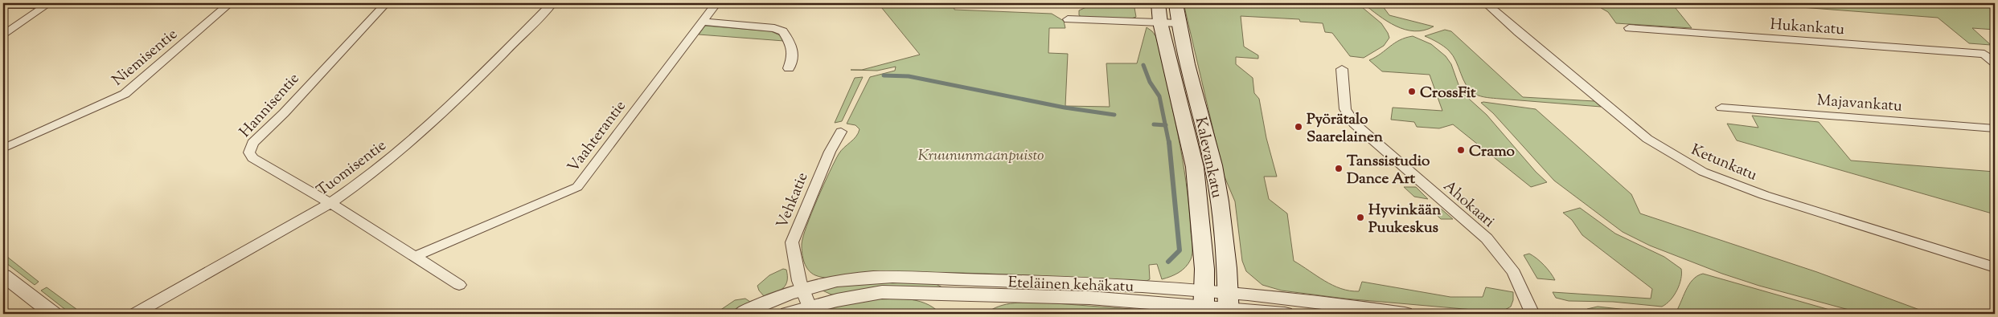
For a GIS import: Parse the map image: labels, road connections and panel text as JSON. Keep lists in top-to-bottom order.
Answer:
{
  "streets": {
    "main road": ["Kalevankatu"],
    "street": [
      "Hukankatu",
      "Niemisentie",
      "Majavankatu",
      "Hannisentie",
      "Vaahterantie",
      "Ketunkatu",
      "Tuomisentie",
      "Vehkatie",
      "Ahokaari",
      "Eteläinen kehäkatu"
    ]
  },
  "crossings": [
    ["Hannisentie", "Vaahterantie"],
    ["Hannisentie", "Tuomisentie"],
    ["Kalevankatu", "Eteläinen kehäkatu"],
    ["Vehkatie", "Eteläinen kehäkatu"]
  ],
  "parks": ["Kruununmaanpuisto"],
  "places": [
    "CrossFit",
    "Pyörätalo Saarelainen",
    "Cramo",
    "Tanssistudio Dance Art",
    "Hyvinkään Puukeskus"
  ]
}
